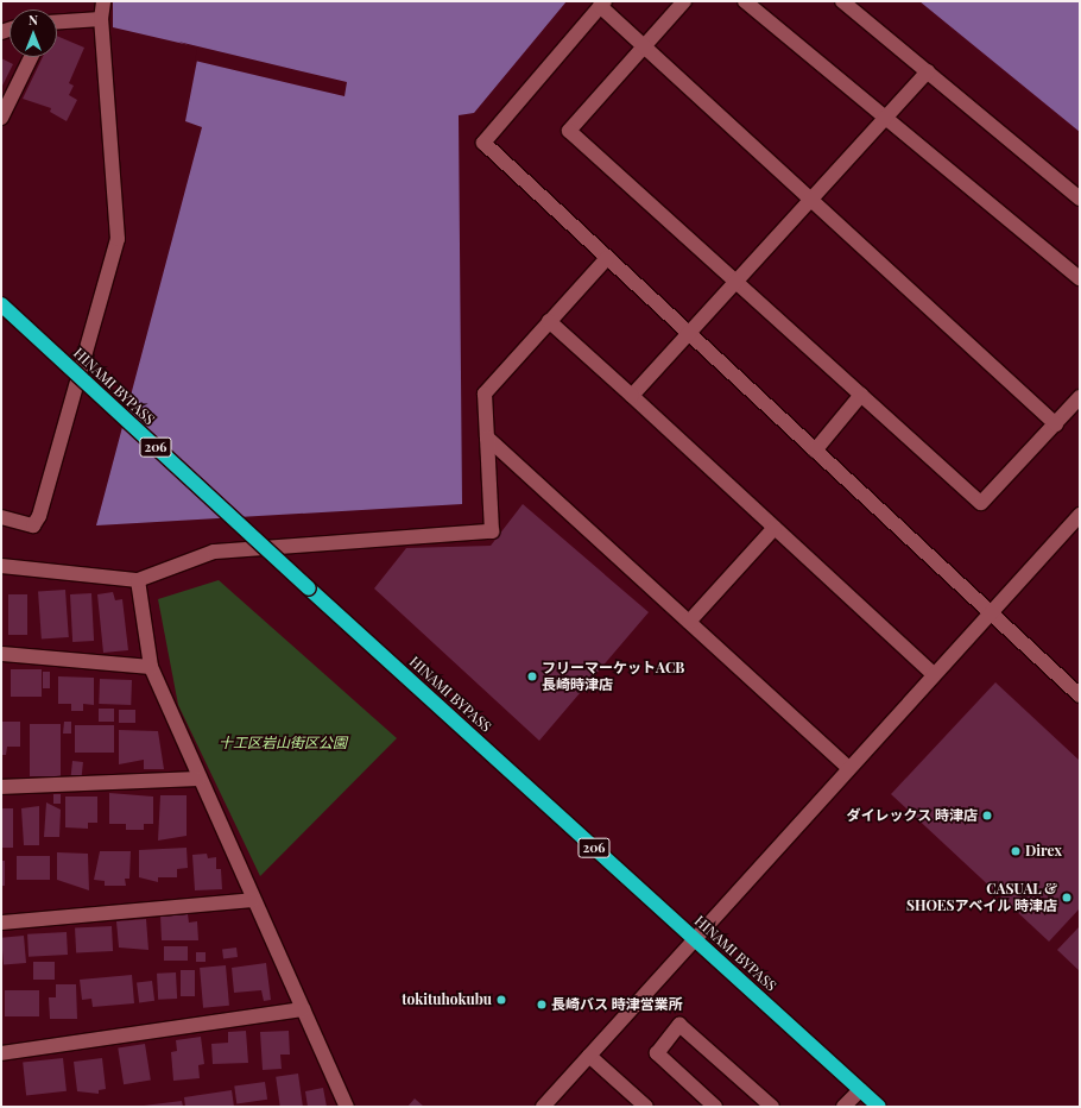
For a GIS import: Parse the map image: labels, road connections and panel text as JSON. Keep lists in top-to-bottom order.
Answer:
{
  "streets": {
    "highway": ["HINAMI BYPASS", "206"]
  },
  "parks": ["十工区岩山街区公園"],
  "places": [
    "フリーマーケットACB 長崎時津店",
    "ダイレックス 時津店",
    "Direx",
    "CASUAL & SHOESアベイル 時津店",
    "tokituhokubu",
    "長崎バス 時津営業所"
  ],
  "north": "top"
}
